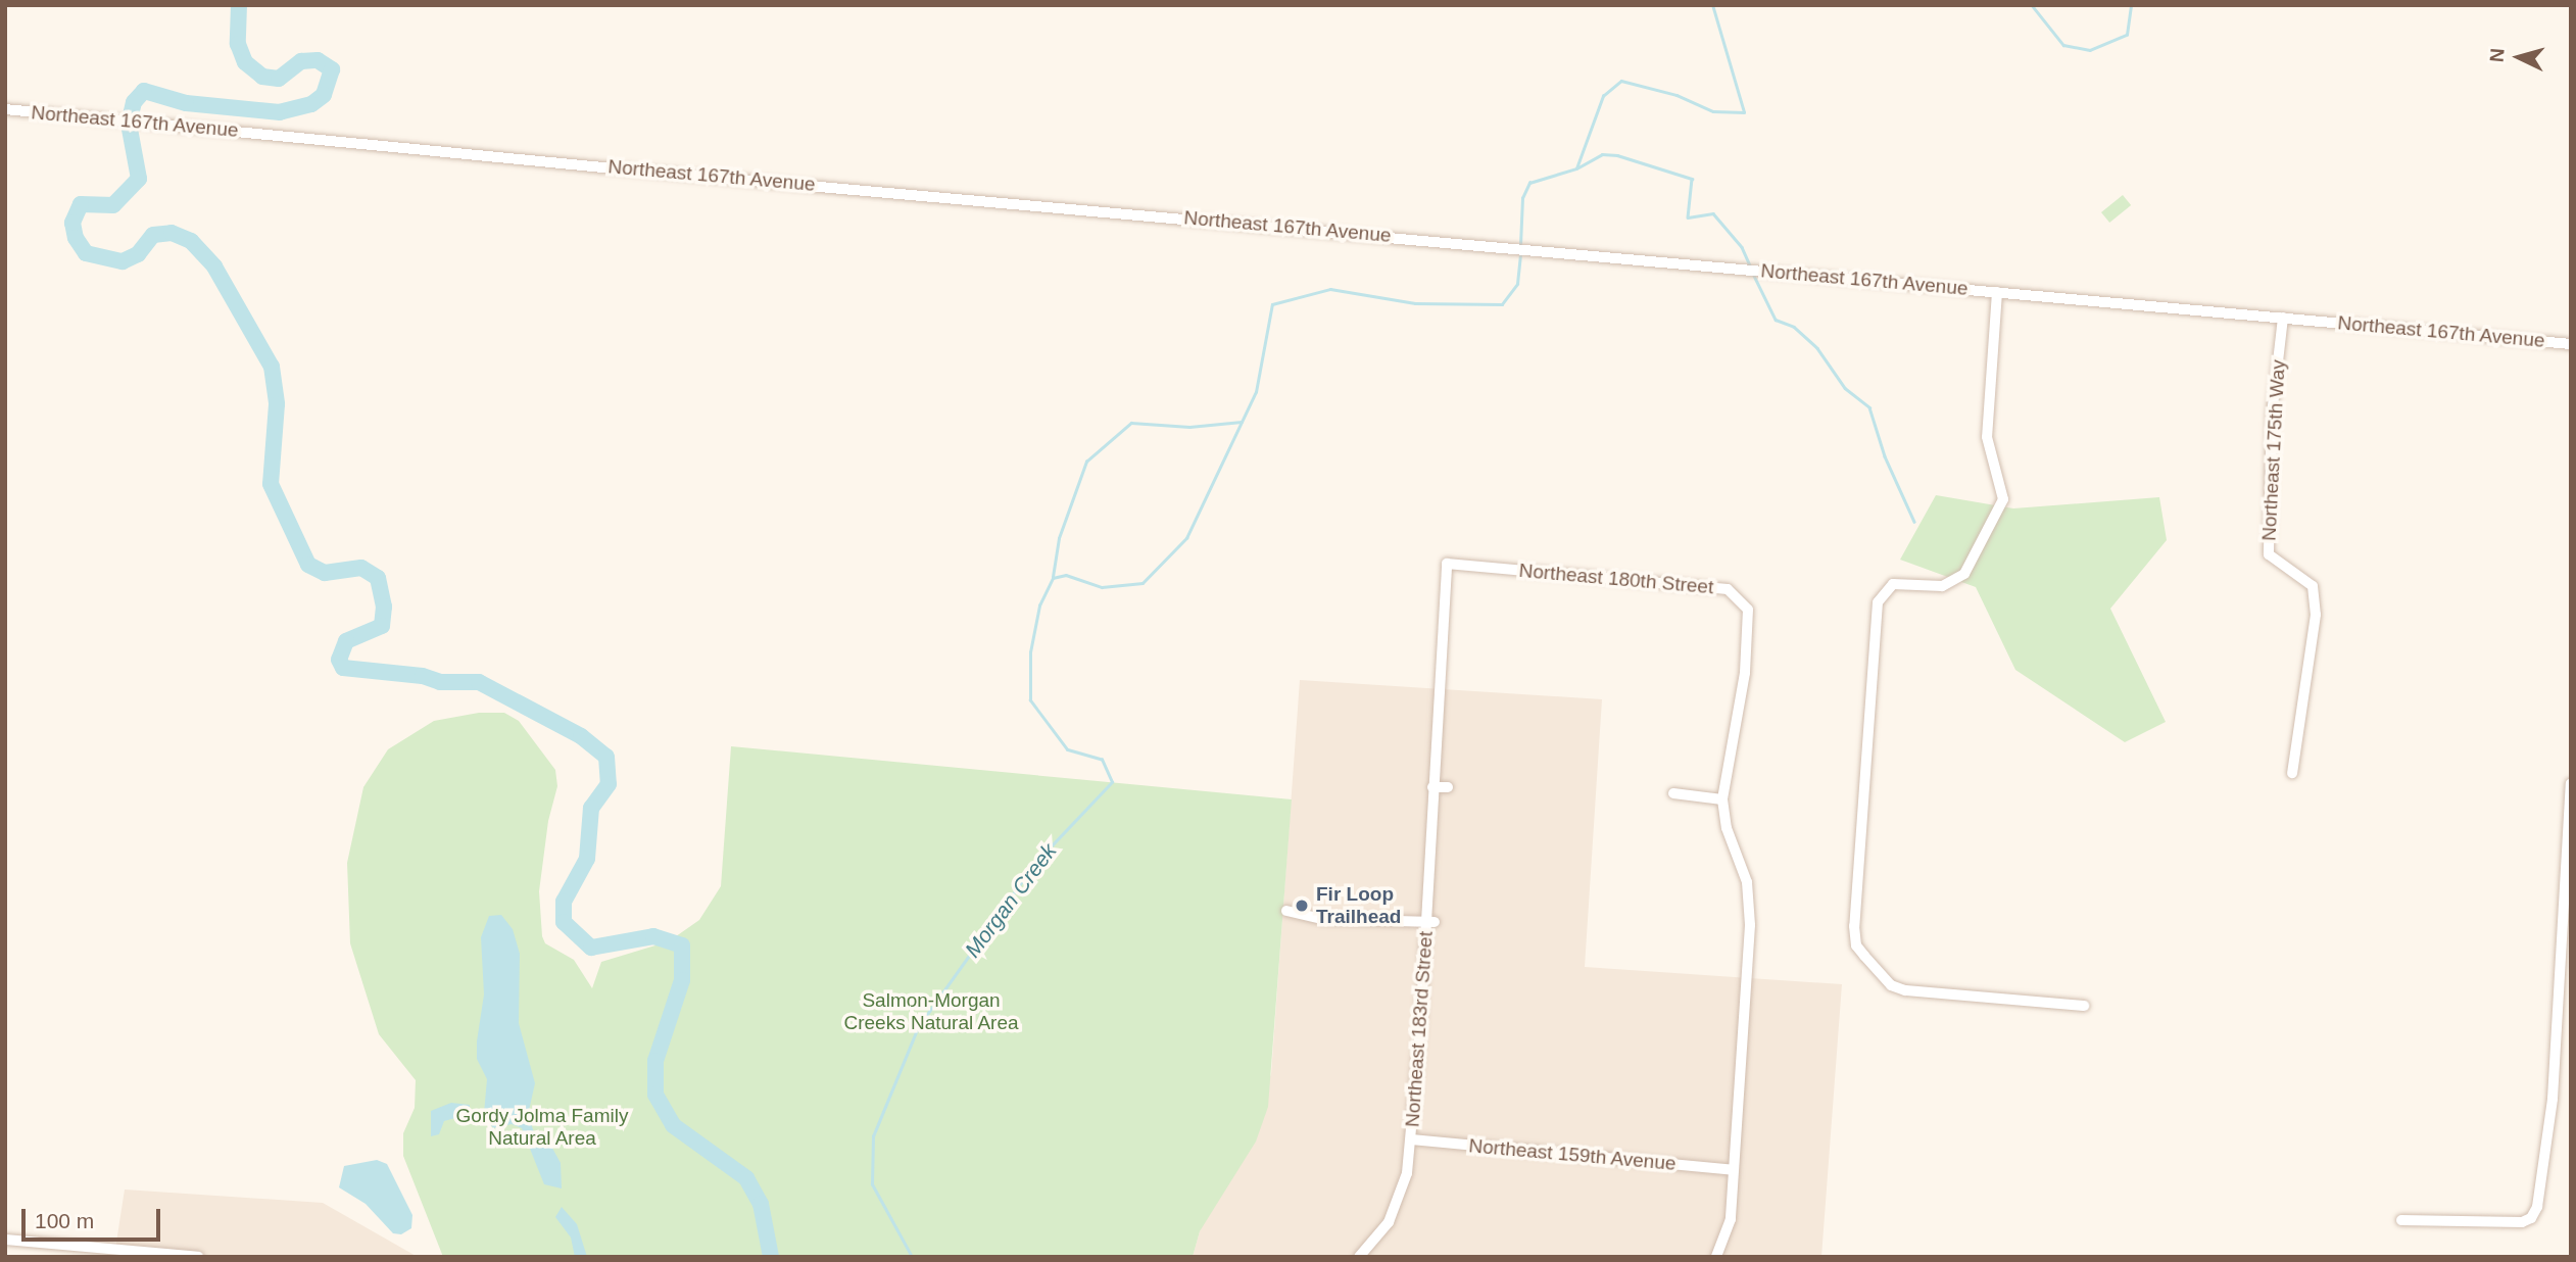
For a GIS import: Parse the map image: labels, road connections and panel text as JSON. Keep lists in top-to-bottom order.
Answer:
{
  "streets": {
    "street": [
      "Northeast 167th Avenue",
      "Northeast 175th Way",
      "Northeast 180th Street",
      "Northeast 183rd Street",
      "Northeast 159th Avenue"
    ]
  },
  "crossings": [
    ["Northeast 167th Avenue", "Northeast 175th Way"],
    ["Northeast 180th Street", "Northeast 183rd Street"],
    ["Northeast 180th Street", "Northeast 159th Avenue"],
    ["Northeast 183rd Street", "Northeast 159th Avenue"]
  ],
  "water": ["Morgan Creek"],
  "parks": ["Salmon-Morgan Creeks Natural Area", "Gordy Jolma Family Natural Area"],
  "places": ["Fir Loop Trailhead"],
  "scale_bar": "100 m",
  "north": "left"
}
